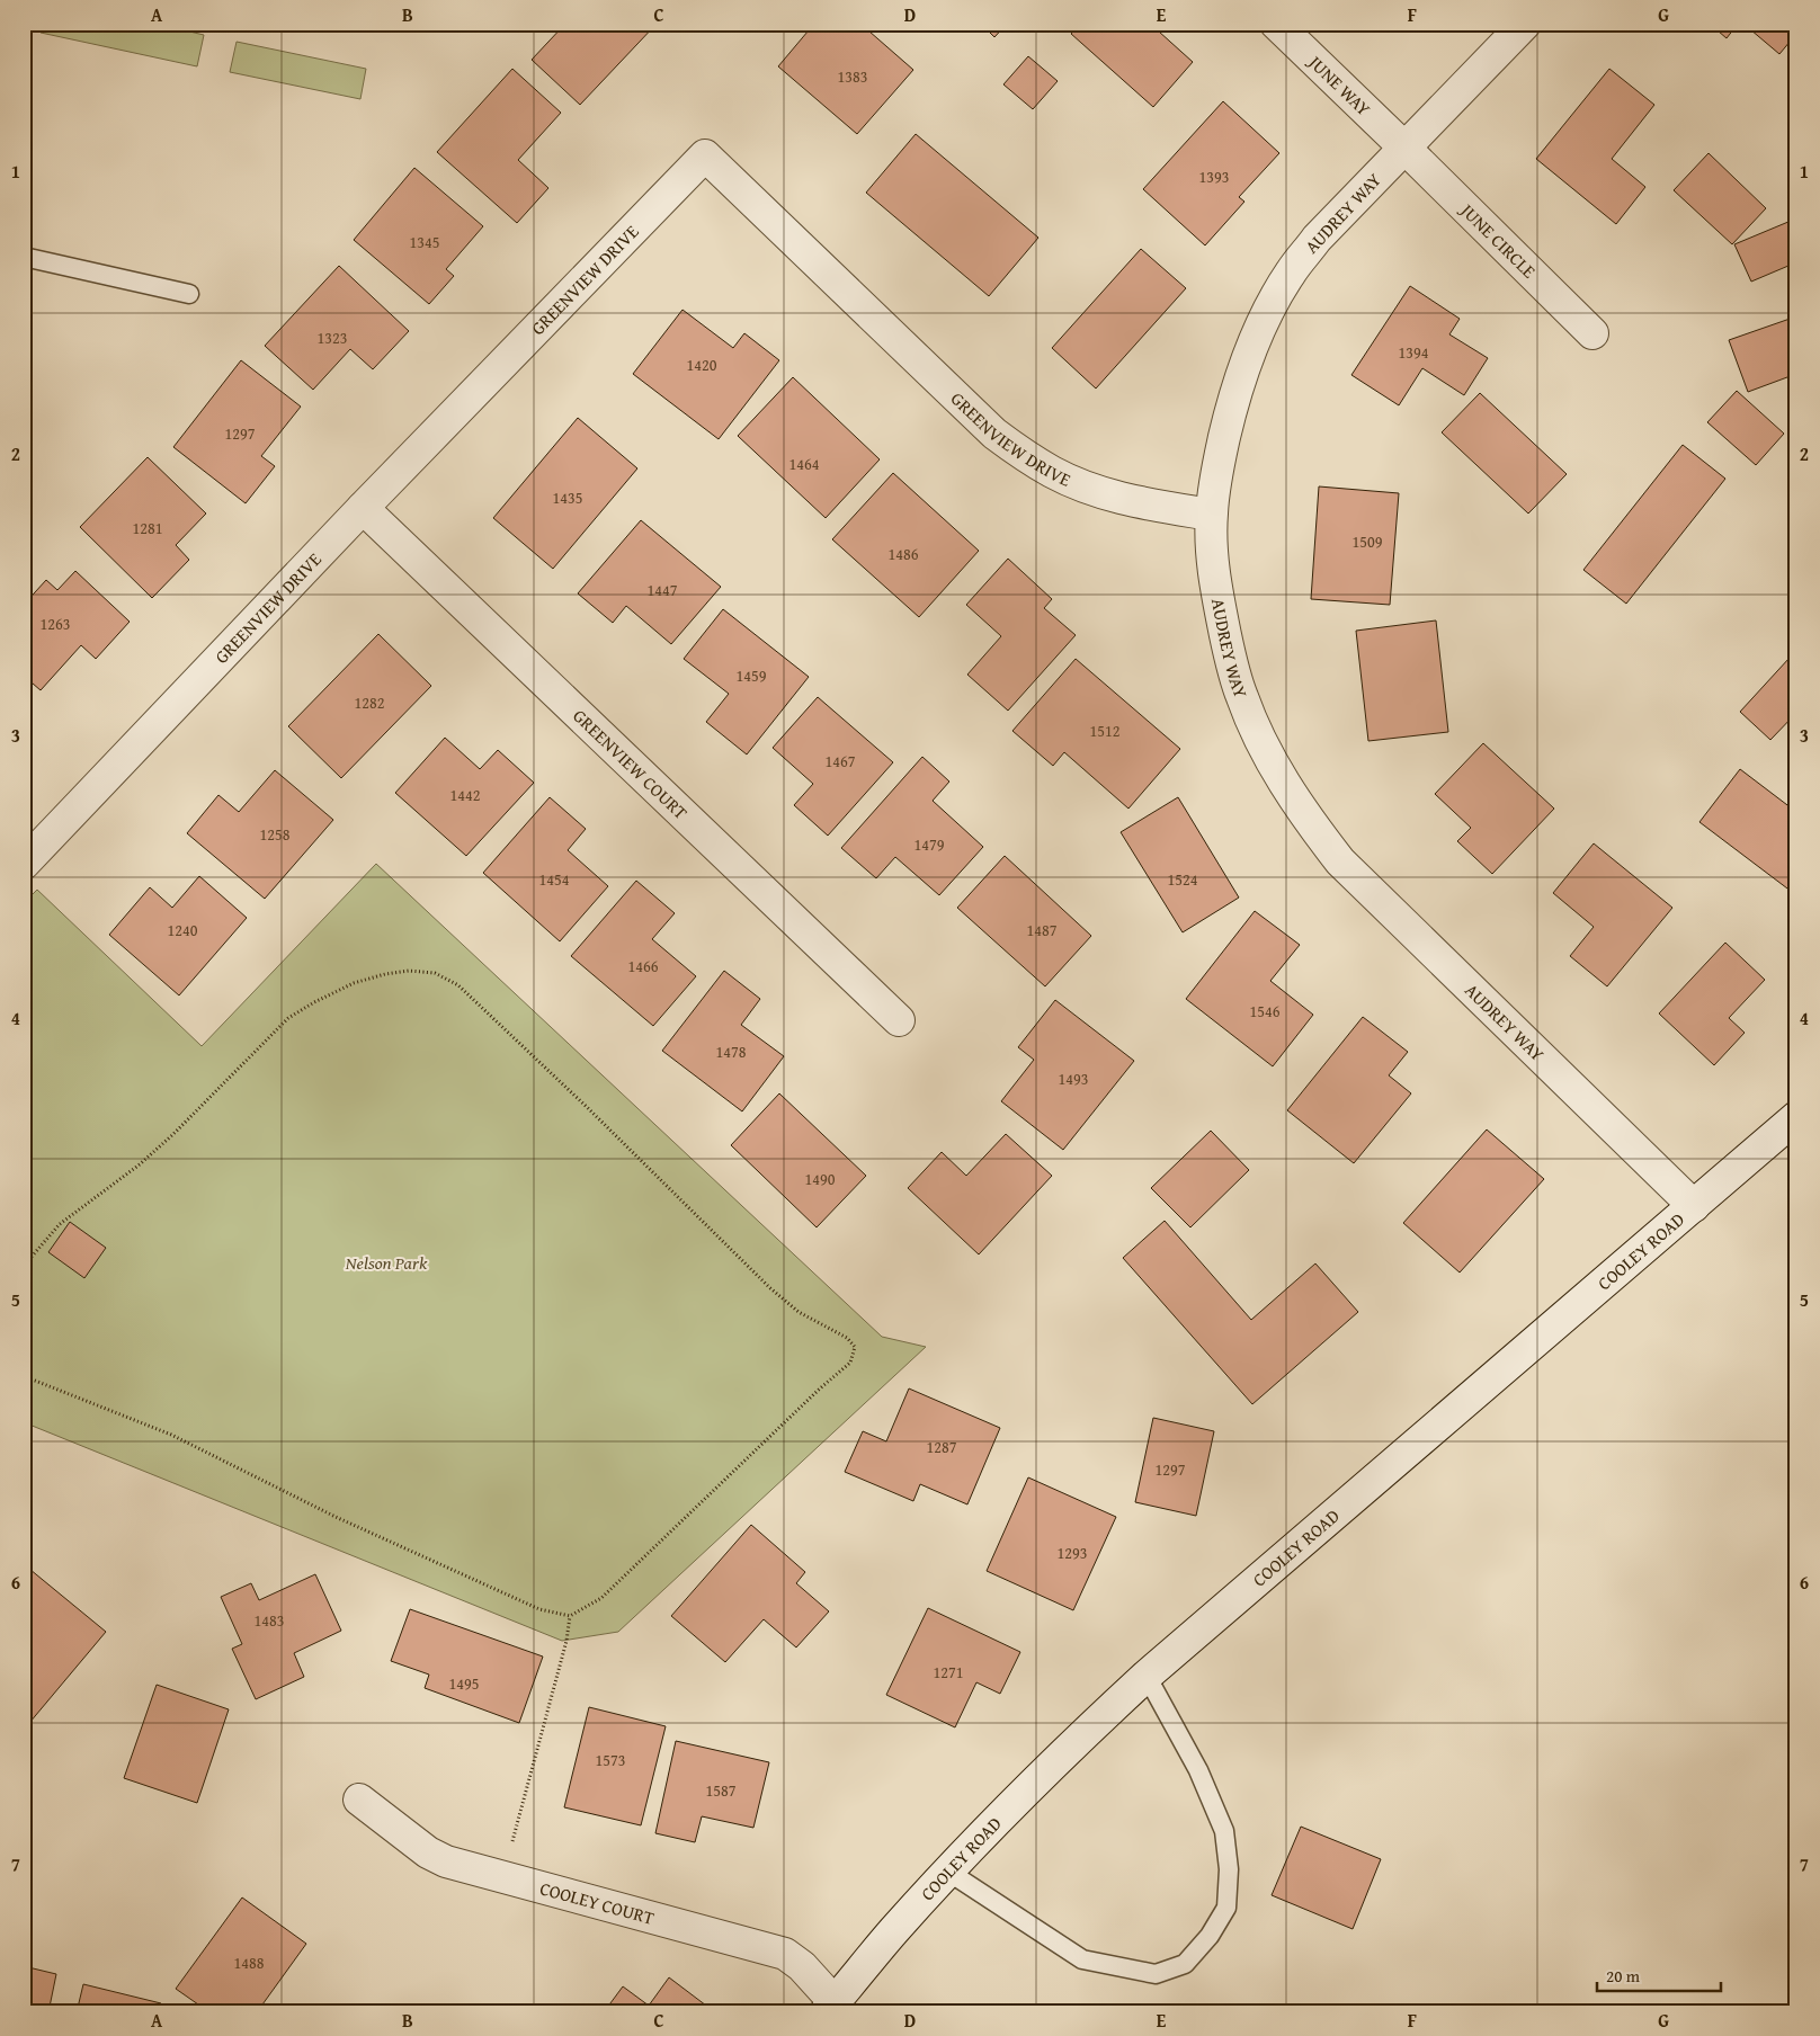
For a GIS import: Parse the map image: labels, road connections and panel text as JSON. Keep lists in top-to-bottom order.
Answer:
{
  "streets": {
    "street": [
      "JUNE WAY",
      "AUDREY WAY",
      "JUNE CIRCLE",
      "GREENVIEW DRIVE",
      "GREENVIEW COURT",
      "COOLEY ROAD",
      "COOLEY COURT"
    ]
  },
  "crossings": [
    ["JUNE WAY", "AUDREY WAY"],
    ["JUNE WAY", "JUNE CIRCLE"],
    ["AUDREY WAY", "JUNE CIRCLE"],
    ["AUDREY WAY", "GREENVIEW DRIVE"],
    ["AUDREY WAY", "COOLEY ROAD"],
    ["GREENVIEW DRIVE", "GREENVIEW COURT"],
    ["COOLEY ROAD", "COOLEY COURT"]
  ],
  "parks": ["Nelson Park"],
  "house_numbers": [
    "1383",
    "1393",
    "1345",
    "1323",
    "1394",
    "1420",
    "1297",
    "1464",
    "1435",
    "1281",
    "1509",
    "1486",
    "1447",
    "1263",
    "1459",
    "1282",
    "1512",
    "1467",
    "1442",
    "1258",
    "1479",
    "1454",
    "1524",
    "1240",
    "1487",
    "1466",
    "1546",
    "1478",
    "1493",
    "1490",
    "1287",
    "1297",
    "1293",
    "1483",
    "1271",
    "1495",
    "1573",
    "1587",
    "1488"
  ],
  "scale_bar": "20 m",
  "grid": {
    "columns": [
      "A",
      "B",
      "C",
      "D",
      "E",
      "F",
      "G"
    ],
    "rows": [
      "1",
      "2",
      "3",
      "4",
      "5",
      "6",
      "7"
    ]
  }
}
